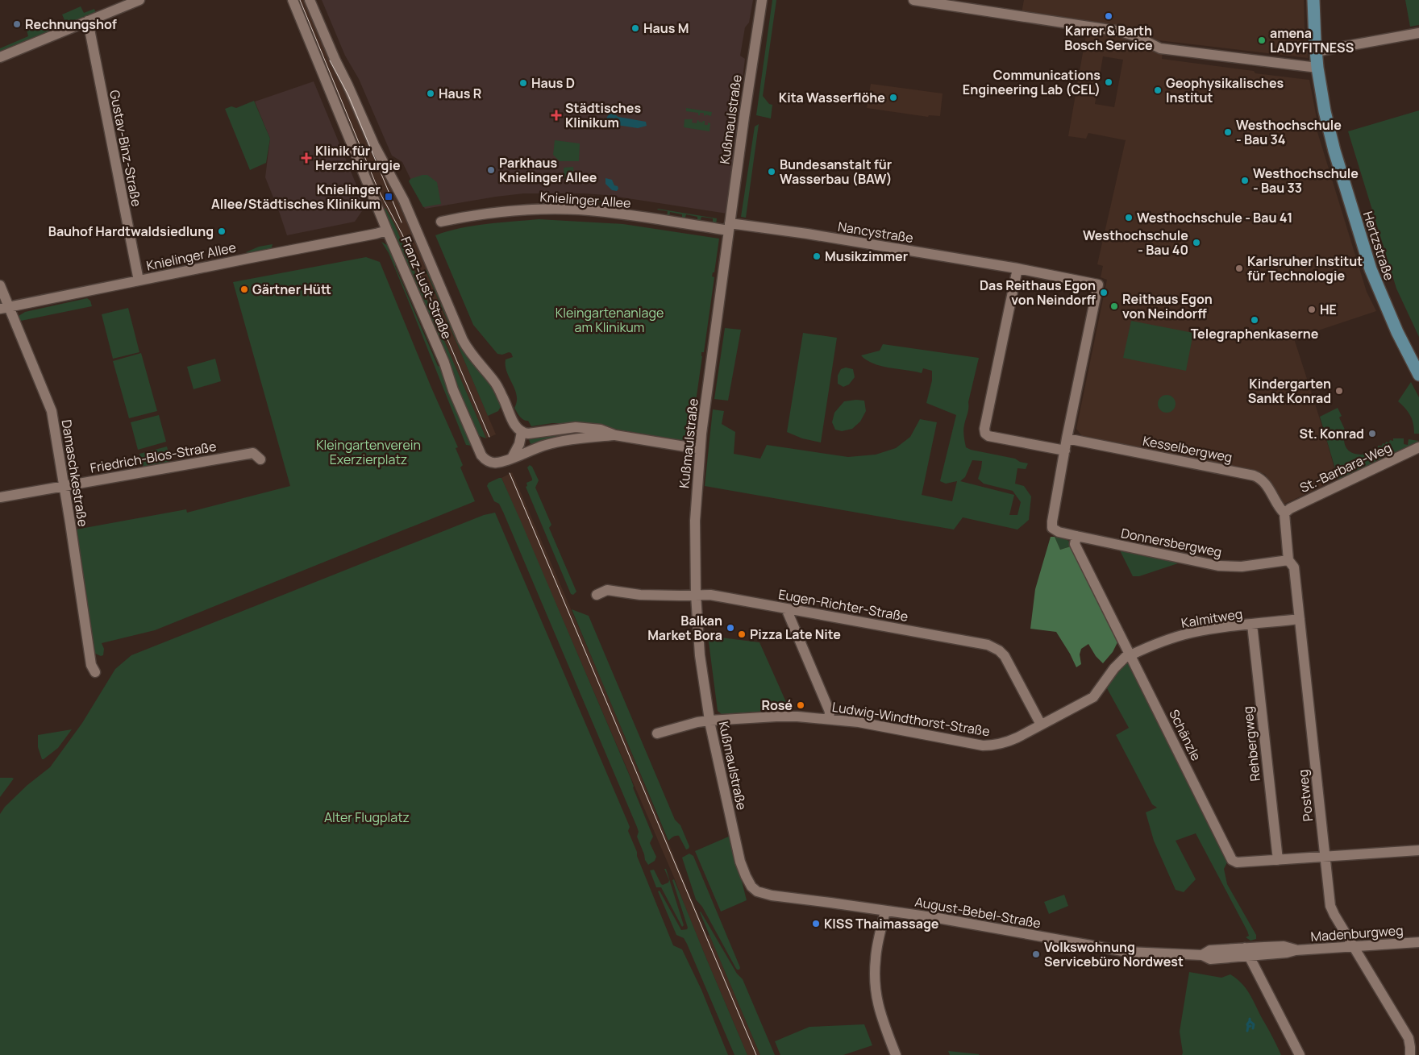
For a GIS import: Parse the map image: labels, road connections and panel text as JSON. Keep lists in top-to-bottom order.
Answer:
{
  "streets": {
    "main road": ["Hertzstraße"],
    "street": [
      "Kußmaulstraße",
      "Gustav-Binz-Straße",
      "Knielinger Allee",
      "Nancystraße",
      "Franz-Lust-Straße",
      "Kesselbergweg",
      "Friedrich-Blos-Straße",
      "St.-Barbara-Weg",
      "Damaschkestraße",
      "Donnersbergweg",
      "Eugen-Richter-Straße",
      "Kalmitweg",
      "Ludwig-Windthorst-Straße",
      "Schänzle",
      "Rehbergweg",
      "Postweg",
      "August-Bebel-Straße",
      "Madenburgweg"
    ]
  },
  "crossings": [
    ["Kußmaulstraße", "Knielinger Allee"],
    ["Kußmaulstraße", "Nancystraße"],
    ["Kußmaulstraße", "Franz-Lust-Straße"],
    ["Kußmaulstraße", "Eugen-Richter-Straße"],
    ["Kußmaulstraße", "Ludwig-Windthorst-Straße"],
    ["Kußmaulstraße", "August-Bebel-Straße"],
    ["Gustav-Binz-Straße", "Knielinger Allee"],
    ["Knielinger Allee", "Nancystraße"],
    ["Knielinger Allee", "Franz-Lust-Straße"],
    ["Knielinger Allee", "Damaschkestraße"],
    ["Nancystraße", "Kesselbergweg"],
    ["Nancystraße", "Donnersbergweg"],
    ["Kesselbergweg", "St.-Barbara-Weg"],
    ["Kesselbergweg", "Postweg"],
    ["Friedrich-Blos-Straße", "Damaschkestraße"],
    ["St.-Barbara-Weg", "Postweg"],
    ["Donnersbergweg", "Schänzle"],
    ["Donnersbergweg", "Postweg"],
    ["Eugen-Richter-Straße", "Ludwig-Windthorst-Straße"],
    ["Kalmitweg", "Ludwig-Windthorst-Straße"],
    ["Kalmitweg", "Schänzle"],
    ["Kalmitweg", "Rehbergweg"],
    ["Kalmitweg", "Postweg"],
    ["Ludwig-Windthorst-Straße", "Schänzle"],
    ["Schänzle", "Rehbergweg"],
    ["Schänzle", "Postweg"],
    ["Postweg", "Madenburgweg"],
    ["August-Bebel-Straße", "Madenburgweg"]
  ],
  "parks": ["Kleingartenanlage am Klinikum", "Kleingartenverein Exerzierplatz", "Alter Flugplatz"],
  "places": {
    "other": [
      "Karrer & Barth Bosch Service",
      "Rechnungshof",
      "Haus M",
      "amena LADYFITNESS",
      "Communications Engineering Lab (CEL)",
      "Haus D",
      "Geophysikalisches Institut",
      "Haus R",
      "Kita Wasserflöhe",
      "Westhochschule - Bau 34",
      "Parkhaus Knielinger Allee",
      "Bundesanstalt für Wasserbau (BAW)",
      "Westhochschule - Bau 33",
      "Westhochschule - Bau 41",
      "Bauhof Hardtwaldsiedlung",
      "Westhochschule - Bau 40",
      "Musikzimmer",
      "Karlsruher Institut für Technologie",
      "Gärtner Hütt",
      "Das Reithaus Egon von Neindorff",
      "Reithaus Egon von Neindorff",
      "HE",
      "Telegraphenkaserne",
      "Kindergarten Sankt Konrad",
      "St. Konrad",
      "Balkan Market Bora",
      "Pizza Late Nite",
      "Rosé",
      "KISS Thaimassage",
      "Volkswohnung Servicebüro Nordwest"
    ],
    "health": ["Städtisches Klinikum", "Klinik für Herzchirurgie"],
    "transit": ["Knielinger Allee/Städtisches Klinikum"]
  }
}
